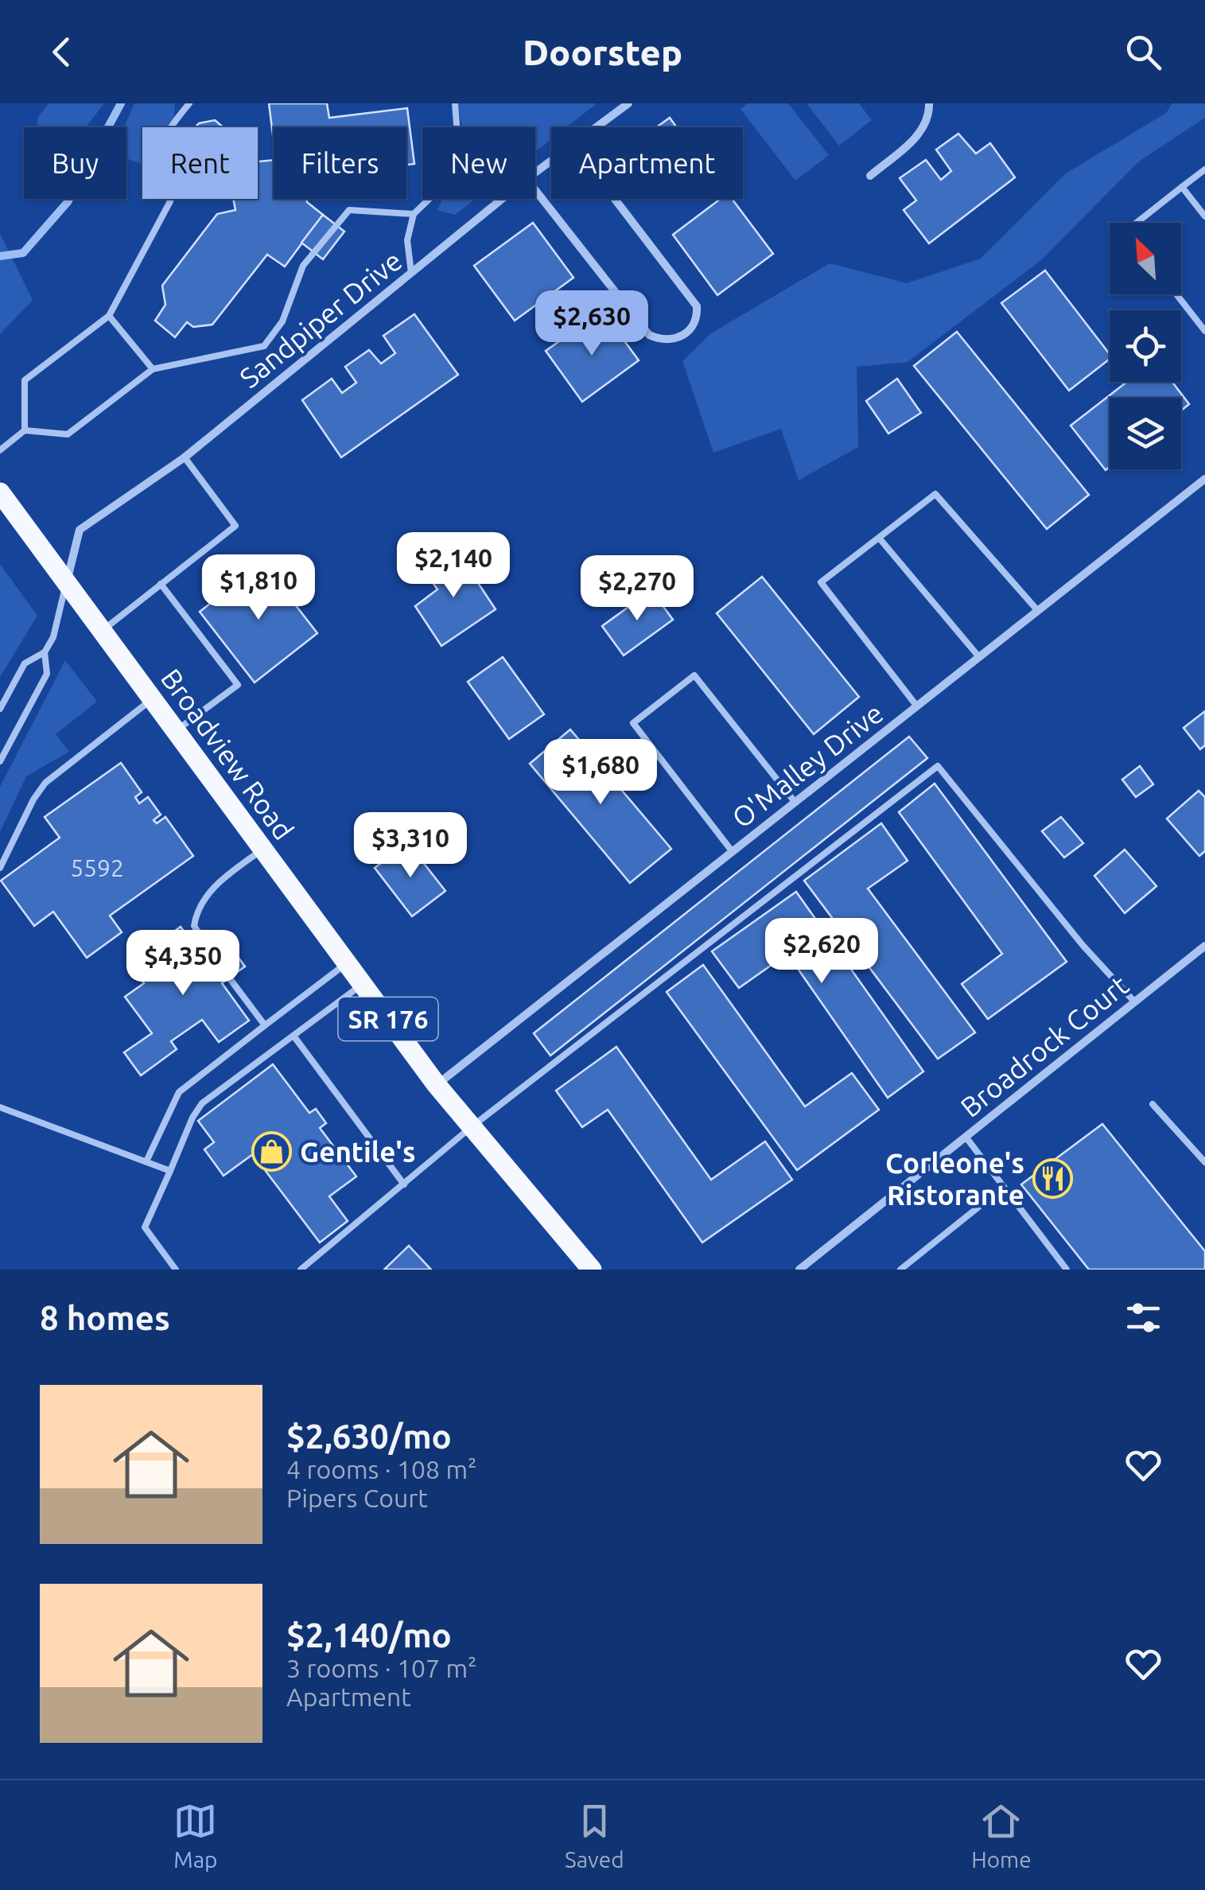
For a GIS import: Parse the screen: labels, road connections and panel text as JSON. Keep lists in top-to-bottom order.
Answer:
{
  "streets": {
    "main road": ["Broadview Road", "SR 176"],
    "street": ["Sandpiper Drive", "O'Malley Drive", "Broadrock Court"]
  },
  "crossings": [
    ["Sandpiper Drive", "Broadview Road"],
    ["Broadview Road", "O'Malley Drive"]
  ],
  "places": {
    "shop": ["Gentile's"],
    "restaurant": ["Corleone's Ristorante"]
  },
  "house_numbers": ["5592"],
  "north": "top left",
  "page": {
    "header": "Doorstep",
    "chip": [
      "Buy",
      "Rent",
      "Filters",
      "New",
      "Apartment"
    ],
    "price": [
      "$2,630",
      "$2,140",
      "$1,810",
      "$2,270",
      "$1,680",
      "$3,310",
      "$2,620",
      "$4,350"
    ],
    "heading": "8 homes",
    "list": [
      {
        "name": "$2,630/mo",
        "note": "4 rooms · 108 m² · Pipers Court"
      },
      {
        "name": "$2,140/mo",
        "note": "3 rooms · 107 m² · Apartment"
      }
    ],
    "tabs": ["Map", "Saved", "Home"]
  }
}
